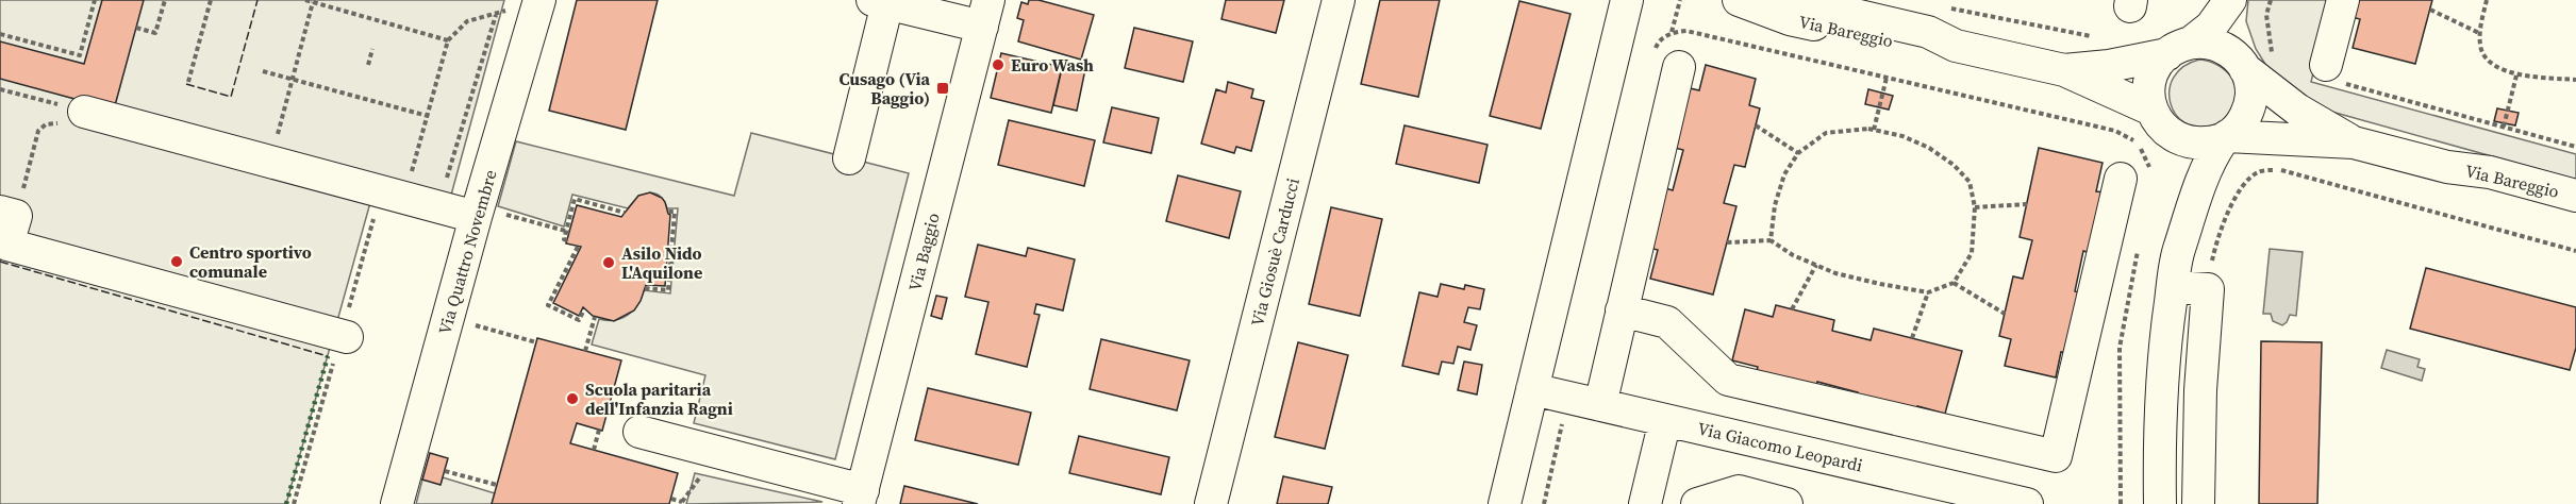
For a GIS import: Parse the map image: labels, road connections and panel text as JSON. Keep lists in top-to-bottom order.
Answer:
{
  "streets": {
    "street": [
      "Via Bareggio",
      "Via Quattro Novembre",
      "Via Baggio",
      "Via Giosuè Carducci",
      "Via Giacomo Leopardi"
    ]
  },
  "places": {
    "other": [
      "Euro Wash",
      "Centro sportivo comunale",
      "Asilo Nido L'Aquilone",
      "Scuola paritaria dell'Infanzia Ragni"
    ],
    "transit": ["Cusago (Via Baggio)"]
  }
}
